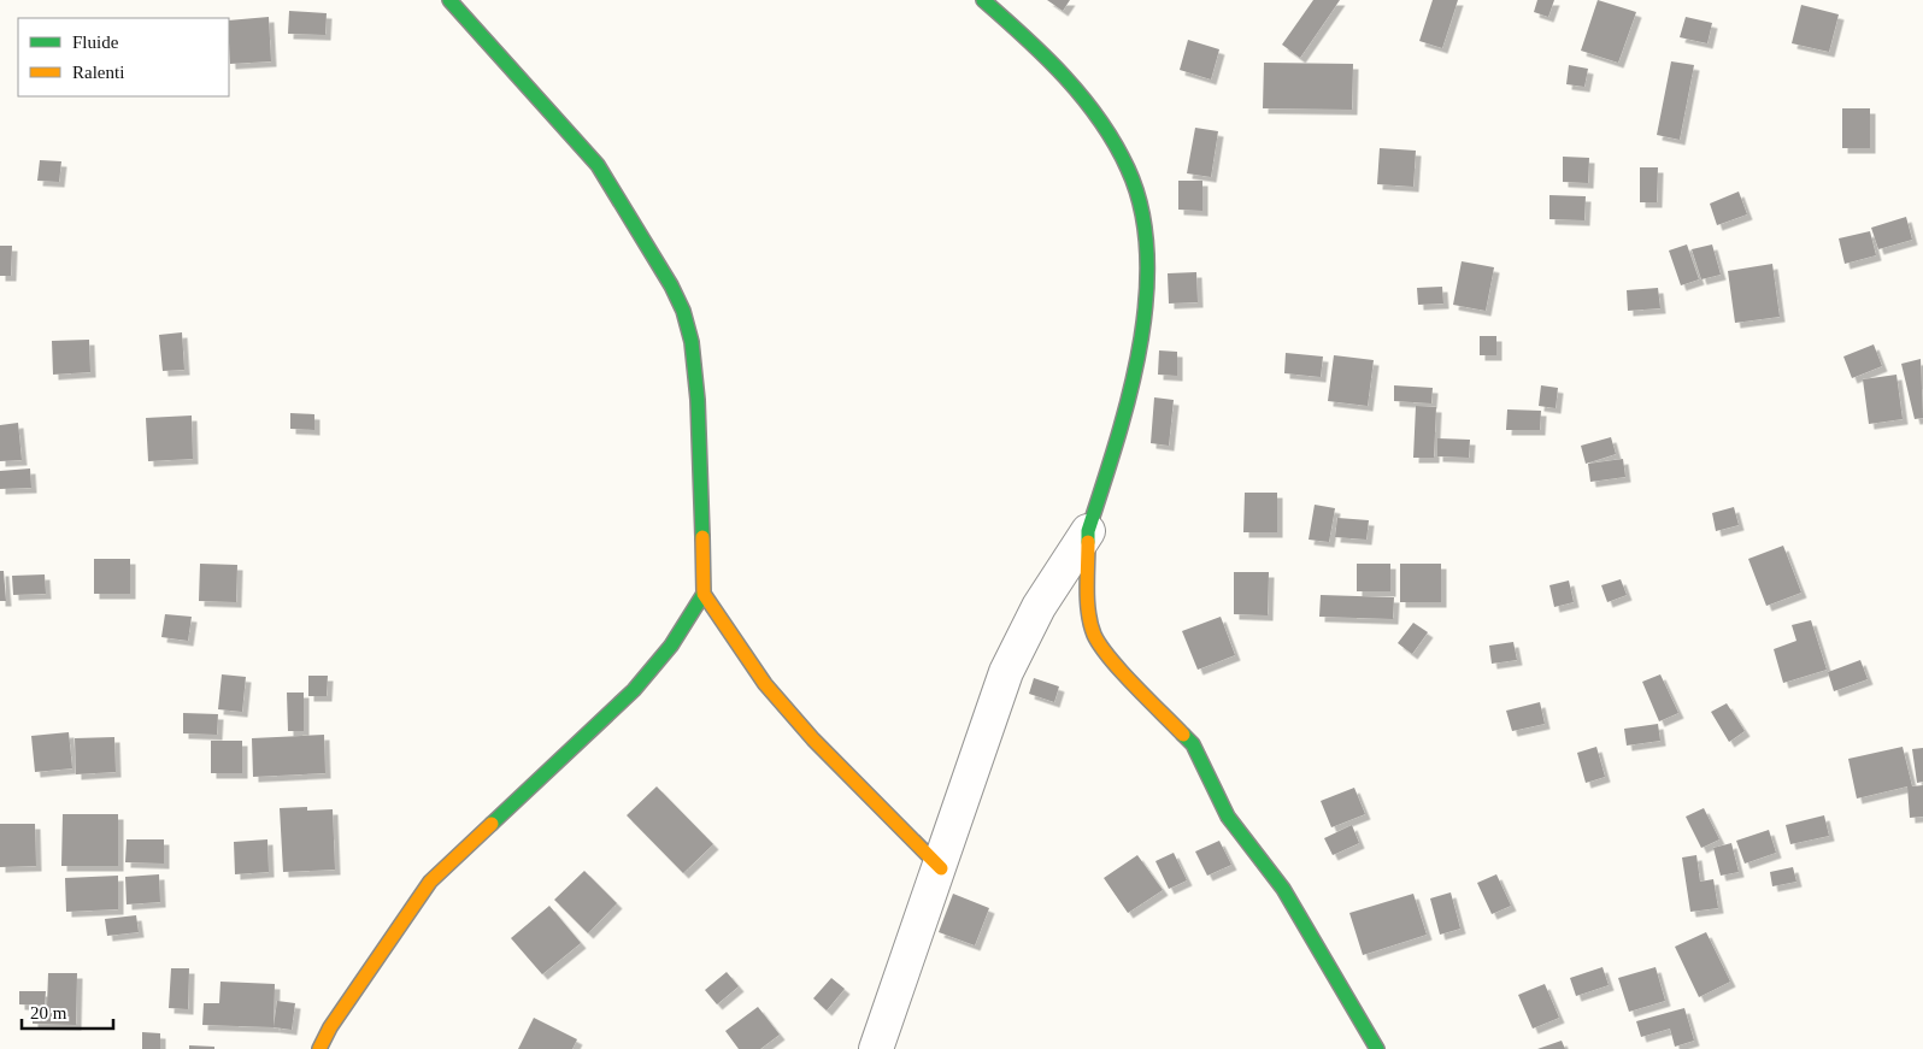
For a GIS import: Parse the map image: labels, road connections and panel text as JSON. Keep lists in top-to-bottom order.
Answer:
{
  "legend": ["Fluide", "Ralenti"],
  "scale_bar": "20 m"
}
